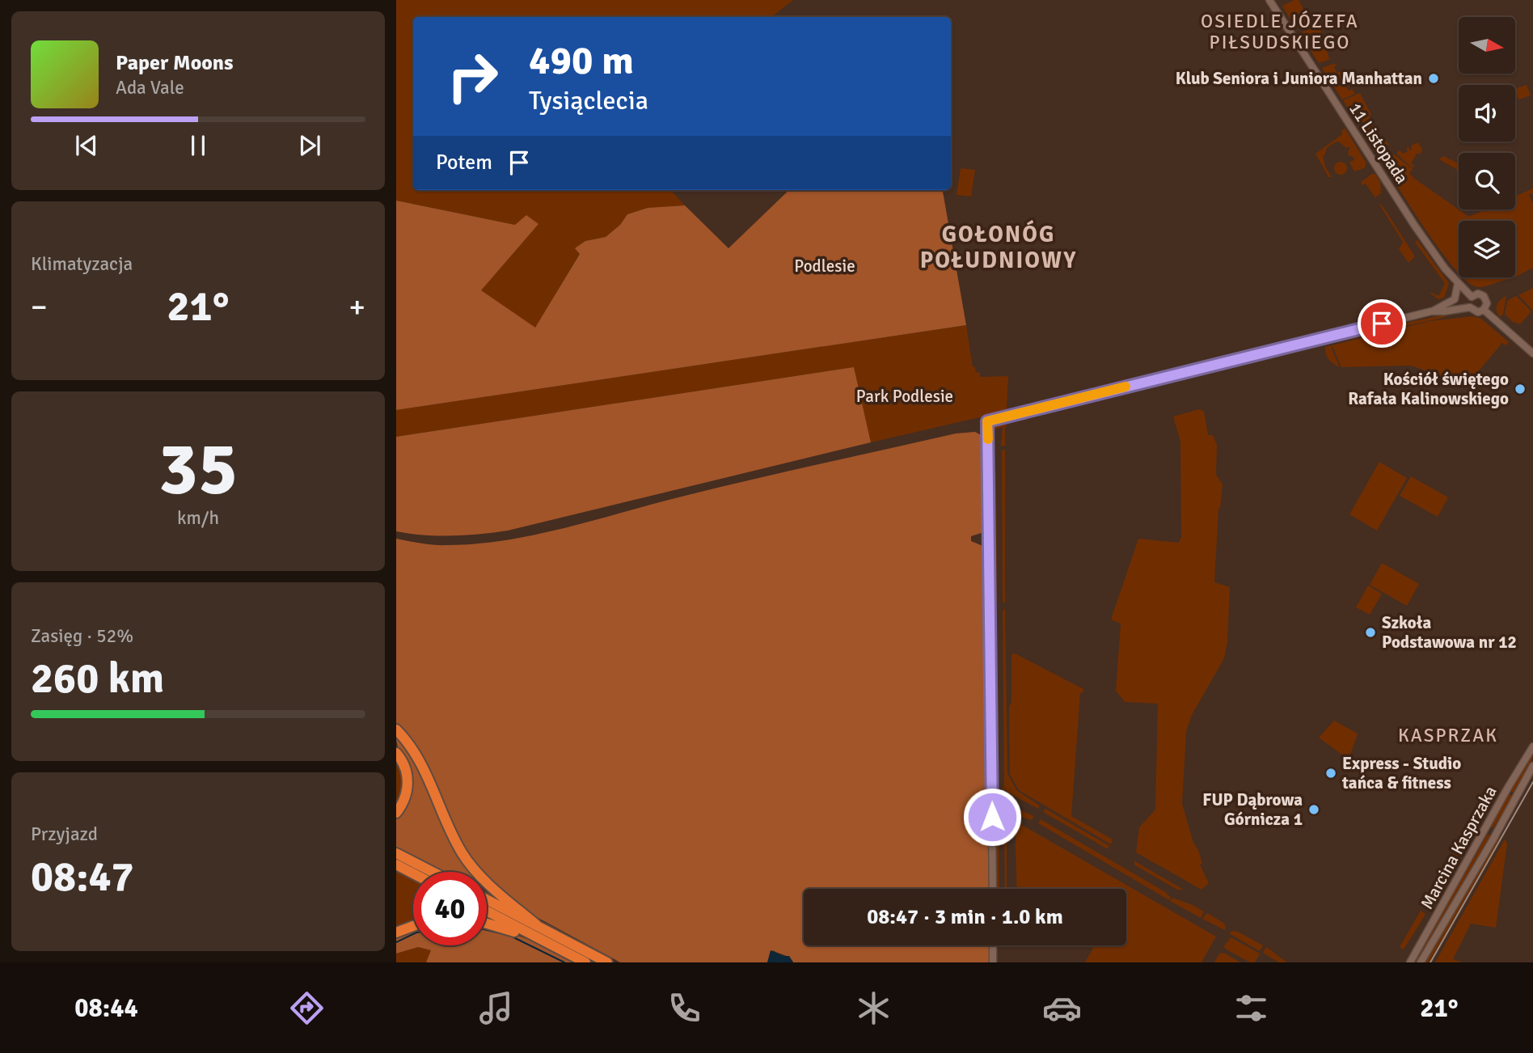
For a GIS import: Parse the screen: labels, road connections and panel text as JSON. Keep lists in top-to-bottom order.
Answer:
{
  "streets": {
    "street": ["11 Listopada", "Marcina Kasprzaka"]
  },
  "districts": ["OSIEDLE JÓZEFA PIŁSUDSKIEGO", "GOŁONÓG POŁUDNIOWY", "KASPRZAK"],
  "parks": ["Podlesie", "Park Podlesie"],
  "places": [
    "Klub Seniora i Juniora Manhattan",
    "Kościół świętego Rafała Kalinowskiego",
    "Szkoła Podstawowa nr 12",
    "Express - Studio tańca & fitness",
    "FUP Dąbrowa Górnicza 1"
  ],
  "north": "right",
  "page": {
    "turn": ["490 m", "Tysiąclecia"],
    "song": ["Paper Moons", "Ada Vale"],
    "then": "Potem",
    "tile": [
      "Klimatyzacja",
      ["35", "km/h"],
      ["Zasięg · 52%", "260 km"],
      ["Przyjazd", "08:47"]
    ],
    "heat": ["−", "21°", "+"],
    "limit": "40",
    "trip": "08:47 · 3 min · 1.0 km",
    "tabs": ["08:44", "21°"]
  }
}
